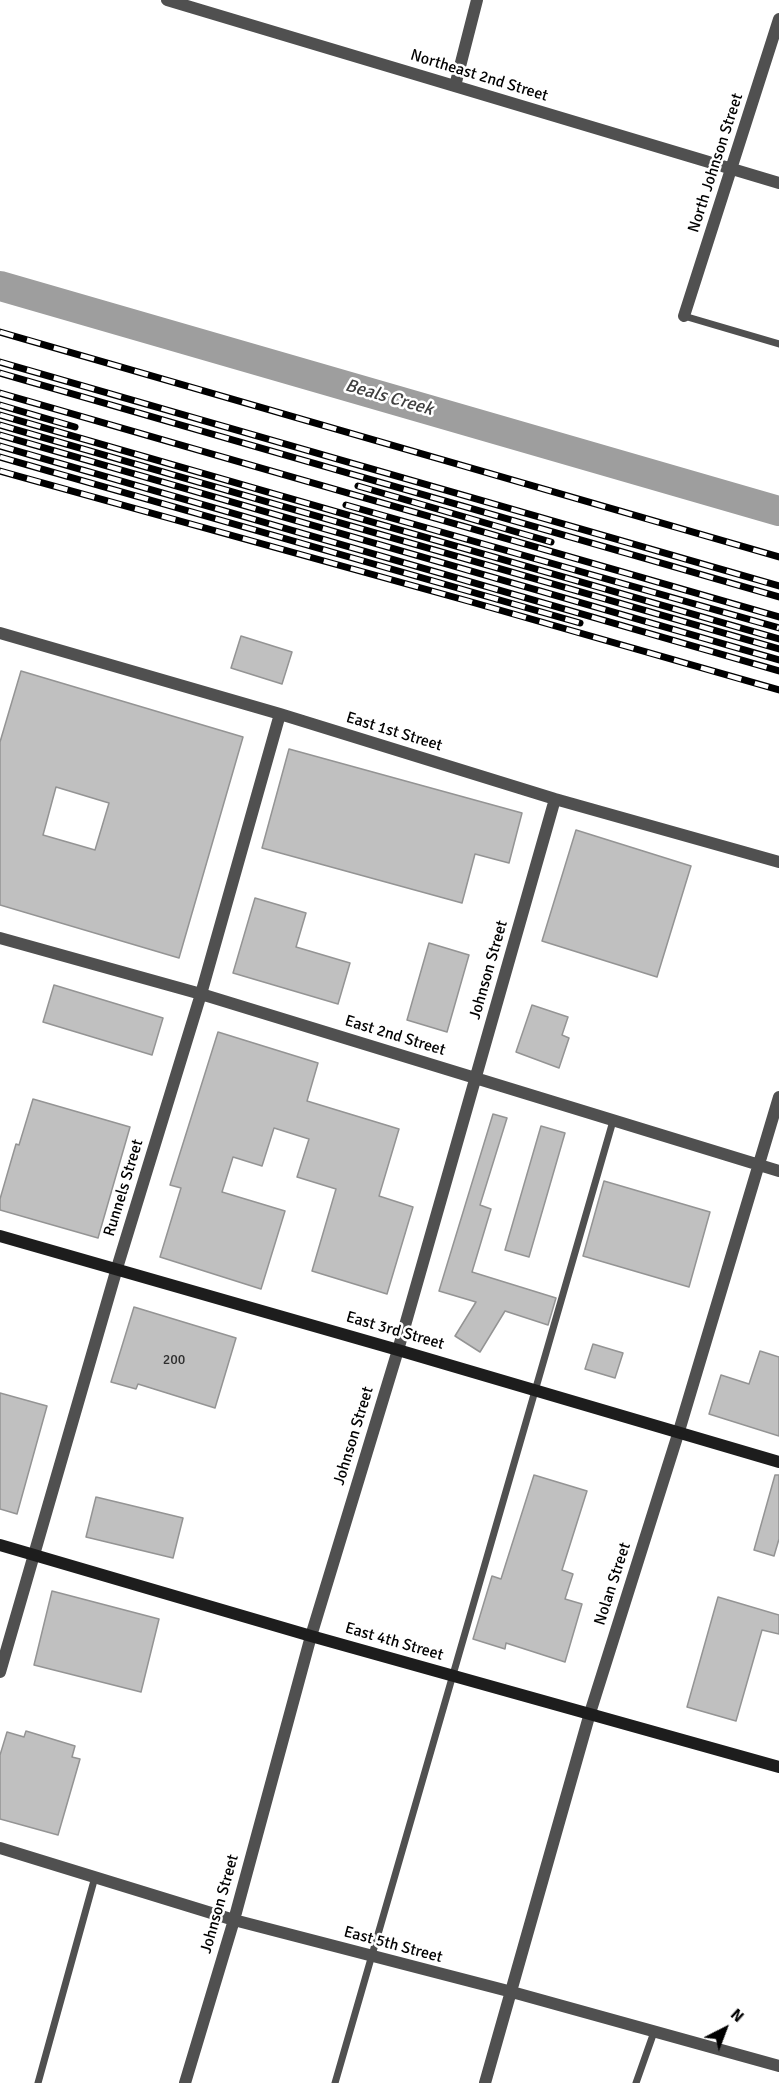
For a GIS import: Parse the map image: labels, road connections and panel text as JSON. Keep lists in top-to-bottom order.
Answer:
{
  "streets": {
    "main road": ["East 3rd Street", "East 4th Street"],
    "street": [
      "Northeast 2nd Street",
      "North Johnson Street",
      "East 1st Street",
      "Johnson Street",
      "East 2nd Street",
      "Runnels Street",
      "Nolan Street",
      "East 5th Street"
    ]
  },
  "crossings": [
    ["Northeast 2nd Street", "North Johnson Street"],
    ["East 1st Street", "Johnson Street"],
    ["East 1st Street", "Runnels Street"],
    ["Johnson Street", "East 2nd Street"],
    ["Johnson Street", "East 3rd Street"],
    ["Johnson Street", "East 4th Street"],
    ["Johnson Street", "East 5th Street"],
    ["East 2nd Street", "Runnels Street"],
    ["East 2nd Street", "Nolan Street"],
    ["Runnels Street", "East 3rd Street"],
    ["Runnels Street", "East 4th Street"],
    ["East 3rd Street", "Nolan Street"],
    ["Nolan Street", "East 4th Street"],
    ["Nolan Street", "East 5th Street"]
  ],
  "water": ["Beals Creek"],
  "house_numbers": ["200"],
  "north": "top right"
}
